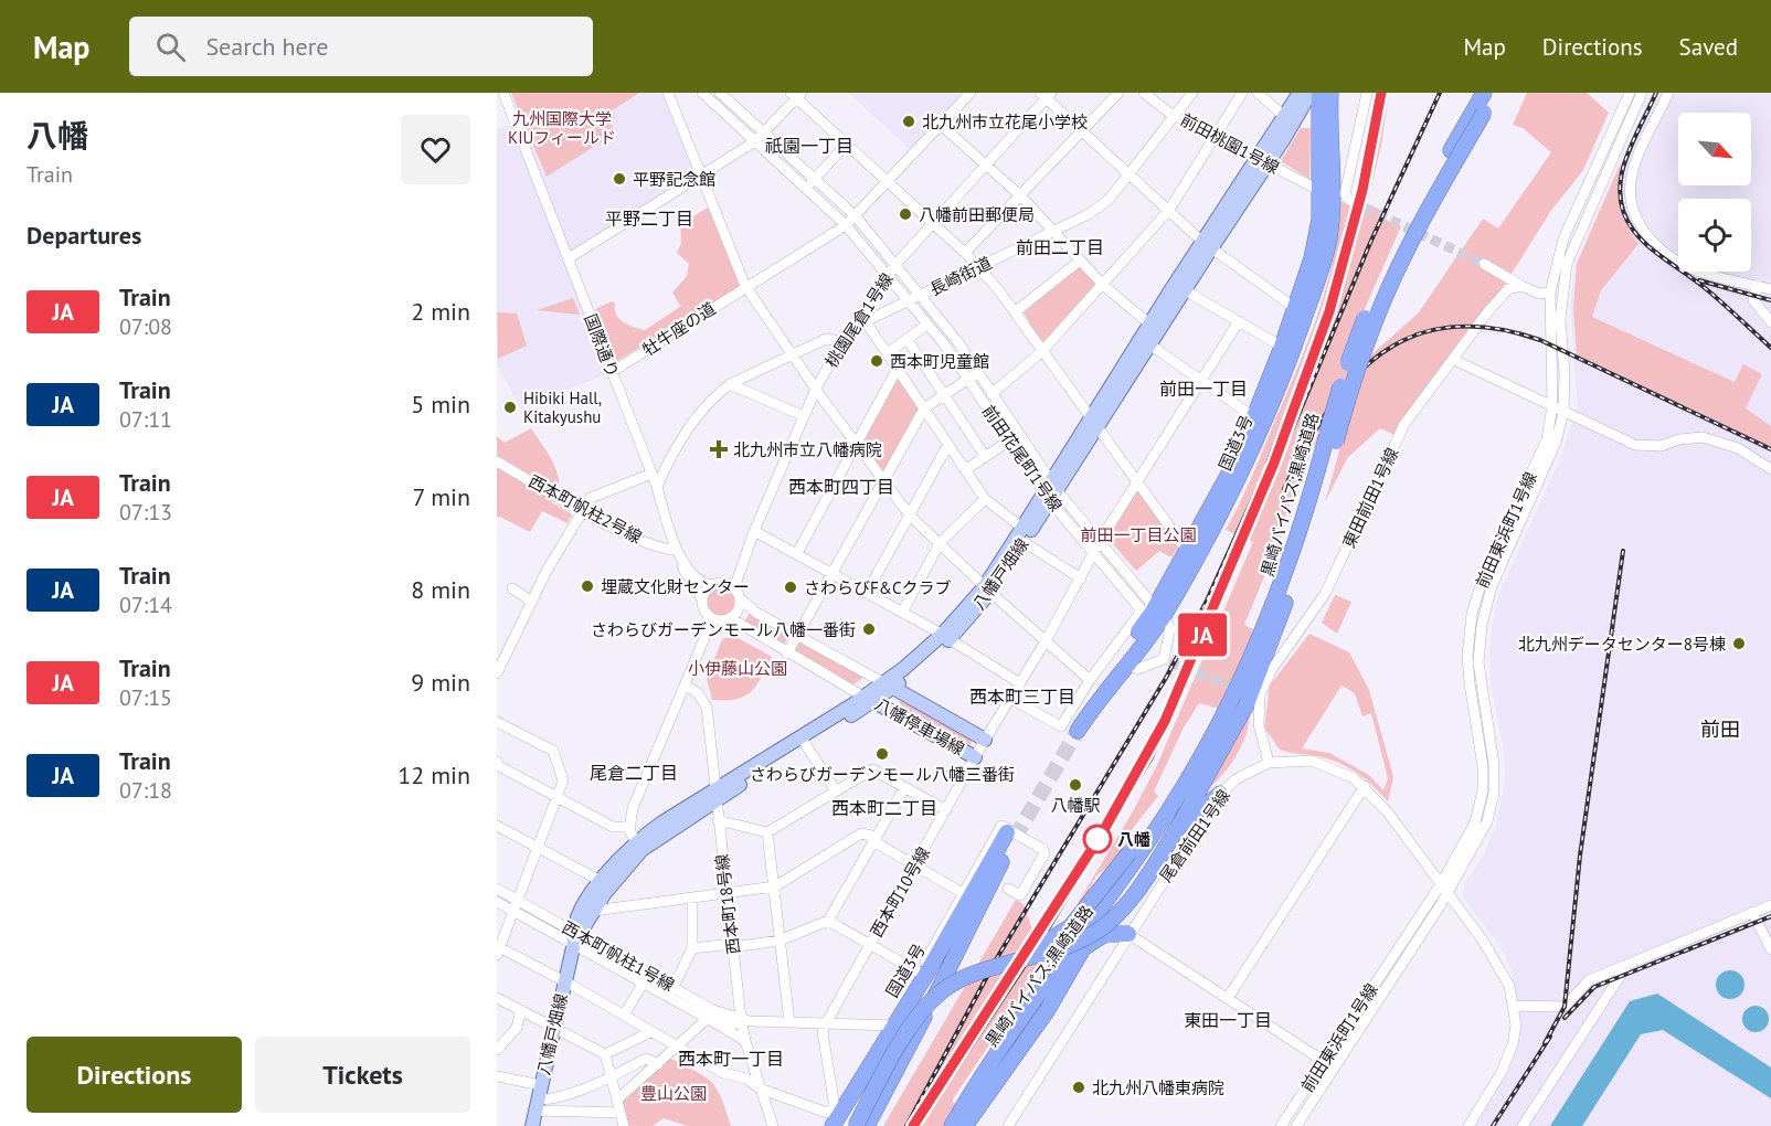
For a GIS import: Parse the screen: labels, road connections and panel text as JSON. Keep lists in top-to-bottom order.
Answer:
{
  "streets": {
    "highway": ["国道3号", "黒崎バイパス;黒崎道路"],
    "main road": ["八幡戸畑線", "八幡停車場線"],
    "street": [
      "前田桃園1号線",
      "長崎街道",
      "桃園尾倉1号線",
      "牡牛座の道",
      "国際通り",
      "前田花尾町1号線",
      "東田前田1号線",
      "西本町帆柱2号線",
      "前田東浜町1号線",
      "尾倉前田1号線",
      "西本町10号線",
      "西本町18号線",
      "西本町帆柱1号線"
    ]
  },
  "crossings": [
    ["前田桃園1号線", "長崎街道"],
    ["前田桃園1号線", "国道3号"],
    ["前田桃園1号線", "八幡戸畑線"],
    ["長崎街道", "桃園尾倉1号線"],
    ["長崎街道", "前田花尾町1号線"],
    ["桃園尾倉1号線", "国際通り"],
    ["桃園尾倉1号線", "前田花尾町1号線"],
    ["牡牛座の道", "国際通り"],
    ["牡牛座の道", "前田花尾町1号線"],
    ["国際通り", "西本町帆柱2号線"],
    ["国道3号", "前田花尾町1号線"],
    ["前田花尾町1号線", "八幡戸畑線"],
    ["前田花尾町1号線", "西本町10号線"],
    ["東田前田1号線", "尾倉前田1号線"],
    ["前田東浜町1号線", "尾倉前田1号線"],
    ["八幡戸畑線", "八幡停車場線"],
    ["八幡戸畑線", "西本町18号線"],
    ["八幡戸畑線", "西本町帆柱1号線"],
    ["八幡停車場線", "西本町10号線"],
    ["西本町18号線", "西本町帆柱1号線"]
  ],
  "districts": [
    "祇園一丁目",
    "平野二丁目",
    "前田二丁目",
    "前田一丁目",
    "西本町四丁目",
    "西本町三丁目",
    "前田",
    "尾倉二丁目",
    "西本町二丁目",
    "東田一丁目",
    "西本町一丁目"
  ],
  "parks": [
    "九州国際大学 KIUフィールド",
    "前田一丁目公園",
    "小伊藤山公園",
    "豊山公園"
  ],
  "places": {
    "other": [
      "北九州市立花尾小学校",
      "平野記念館",
      "八幡前田郵便局",
      "西本町児童館",
      "Hibiki Hall, Kitakyushu",
      "埋蔵文化財センター",
      "さわらびF&Cクラブ",
      "さわらびガーデンモール八幡一番街",
      "北九州データセンター8号棟",
      "さわらびガーデンモール八幡三番街",
      "八幡駅",
      "八幡",
      "北九州八幡東病院"
    ],
    "health": ["北九州市立八幡病院"]
  },
  "north": "bottom right",
  "page": {
    "header": "Map",
    "search": "Search here",
    "nav": ["Map", "Directions", "Saved"],
    "heading": [
      ["八幡", "Train"],
      "Departures"
    ],
    "on_map": "JA",
    "list": [
      {
        "mark": "JA",
        "name": "Train",
        "note": "07:08",
        "value": "2 min"
      },
      {
        "mark": "JA",
        "name": "Train",
        "note": "07:11",
        "value": "5 min"
      },
      {
        "mark": "JA",
        "name": "Train",
        "note": "07:13",
        "value": "7 min"
      },
      {
        "mark": "JA",
        "name": "Train",
        "note": "07:14",
        "value": "8 min"
      },
      {
        "mark": "JA",
        "name": "Train",
        "note": "07:15",
        "value": "9 min"
      },
      {
        "mark": "JA",
        "name": "Train",
        "note": "07:18",
        "value": "12 min"
      }
    ],
    "buttons": ["Directions", "Tickets"]
  }
}
